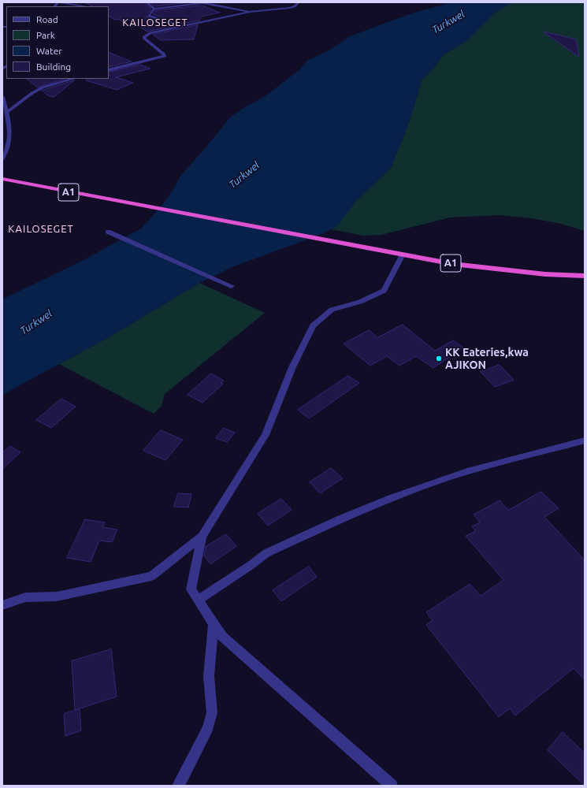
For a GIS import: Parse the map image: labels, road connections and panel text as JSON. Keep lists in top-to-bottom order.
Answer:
{
  "streets": {
    "highway": ["A1"]
  },
  "districts": ["KAILOSEGET", "KAILOSEGET"],
  "water": ["Turkwel"],
  "places": ["KK Eateries,kwa AJIKON"],
  "legend": [
    "Road",
    "Park",
    "Water",
    "Building"
  ]
}
